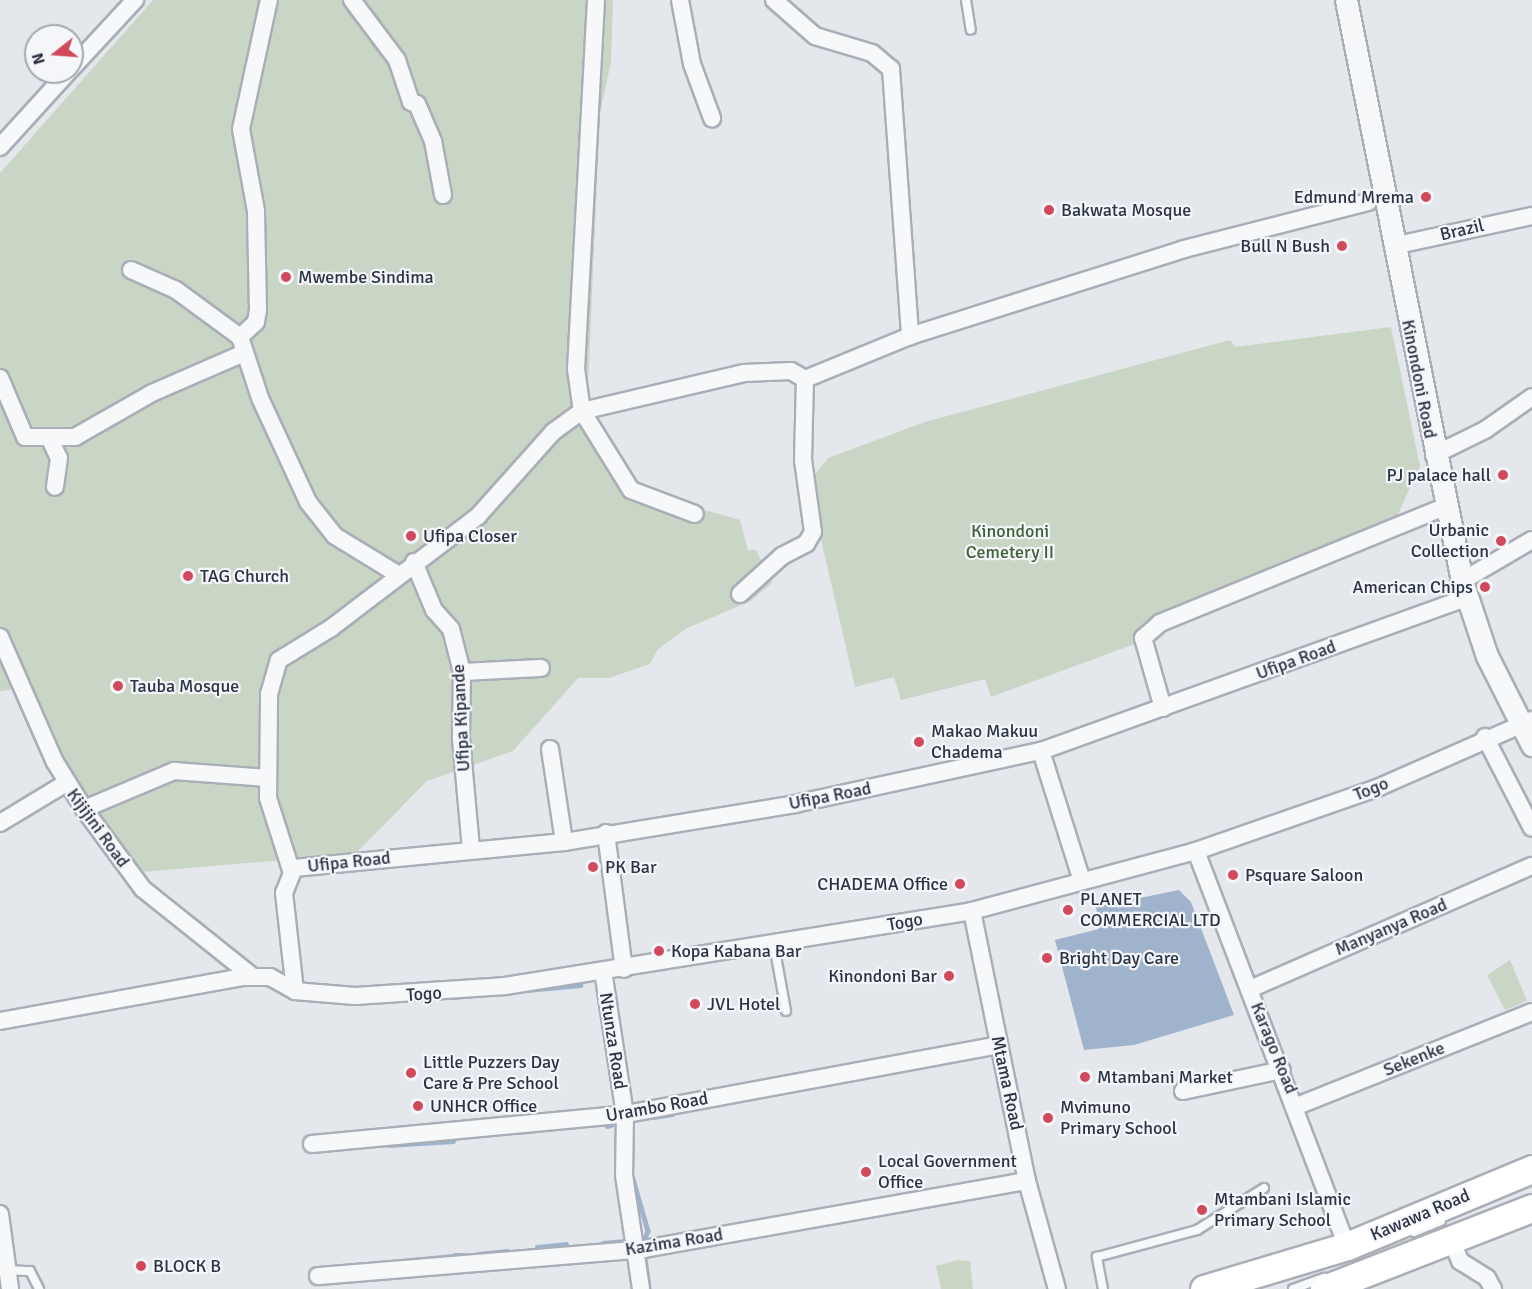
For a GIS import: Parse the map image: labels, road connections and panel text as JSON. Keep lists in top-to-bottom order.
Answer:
{
  "streets": {
    "main road": ["Kawawa Road"],
    "street": [
      "Brazil",
      "Kinondoni Road",
      "Ufipa Road",
      "Ufipa Kipande",
      "Togo",
      "Kijijini Road",
      "Manyanya Road",
      "Ntunza Road",
      "Karago Road",
      "Sekenke",
      "Mtama Road",
      "Urambo Road",
      "Kazima Road"
    ]
  },
  "crossings": [
    ["Brazil", "Kinondoni Road"],
    ["Kinondoni Road", "Ufipa Road"],
    ["Kinondoni Road", "Togo"],
    ["Ufipa Road", "Ufipa Kipande"],
    ["Ufipa Road", "Togo"],
    ["Ufipa Road", "Ntunza Road"],
    ["Togo", "Kijijini Road"],
    ["Togo", "Ntunza Road"],
    ["Togo", "Karago Road"],
    ["Togo", "Mtama Road"],
    ["Manyanya Road", "Karago Road"],
    ["Ntunza Road", "Urambo Road"],
    ["Ntunza Road", "Kazima Road"],
    ["Karago Road", "Sekenke"],
    ["Karago Road", "Kawawa Road"],
    ["Mtama Road", "Urambo Road"],
    ["Mtama Road", "Kazima Road"]
  ],
  "parks": ["Kinondoni Cemetery II"],
  "places": [
    "Edmund Mrema",
    "Bakwata Mosque",
    "Bull N Bush",
    "Mwembe Sindima",
    "PJ palace hall",
    "Ufipa Closer",
    "Urbanic Collection",
    "TAG Church",
    "American Chips",
    "Tauba Mosque",
    "Makao Makuu Chadema",
    "PK Bar",
    "Psquare Saloon",
    "CHADEMA Office",
    "PLANET COMMERCIAL LTD",
    "Kopa Kabana Bar",
    "Bright Day Care",
    "Kinondoni Bar",
    "JVL Hotel",
    "Little Puzzers Day Care & Pre School",
    "Mtambani Market",
    "UNHCR Office",
    "Mvimuno Primary School",
    "Local Government Office",
    "Mtambani Islamic Primary School",
    "BLOCK B"
  ],
  "north": "left"
}
